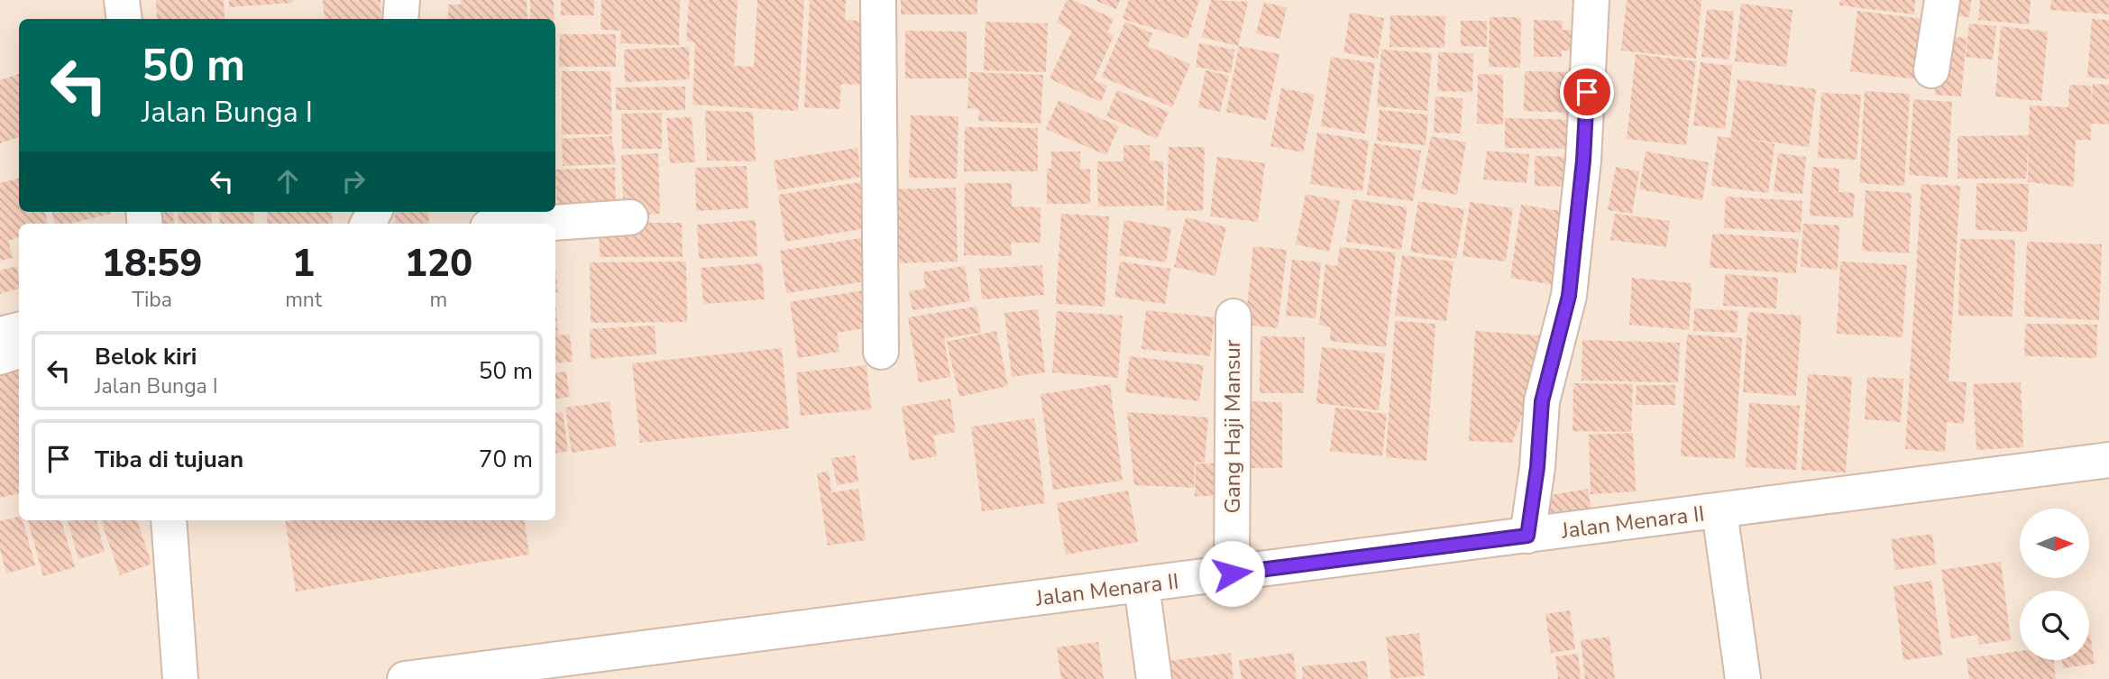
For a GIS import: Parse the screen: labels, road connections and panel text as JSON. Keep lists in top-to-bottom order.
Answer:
{
  "streets": {
    "street": ["Gang Haji Mansur", "Jalan Menara II"]
  },
  "crossings": [
    ["Gang Haji Mansur", "Jalan Menara II"]
  ],
  "north": "right",
  "page": {
    "turn": ["50 m", "Jalan Bunga I"],
    "eta": [
      "18:59",
      "Tiba",
      "1",
      "mnt",
      "120",
      "m"
    ],
    "list": [
      {
        "name": "Belok kiri",
        "note": "Jalan Bunga I",
        "value": "50 m"
      },
      {
        "name": "Tiba di tujuan",
        "value": "70 m"
      }
    ]
  }
}
